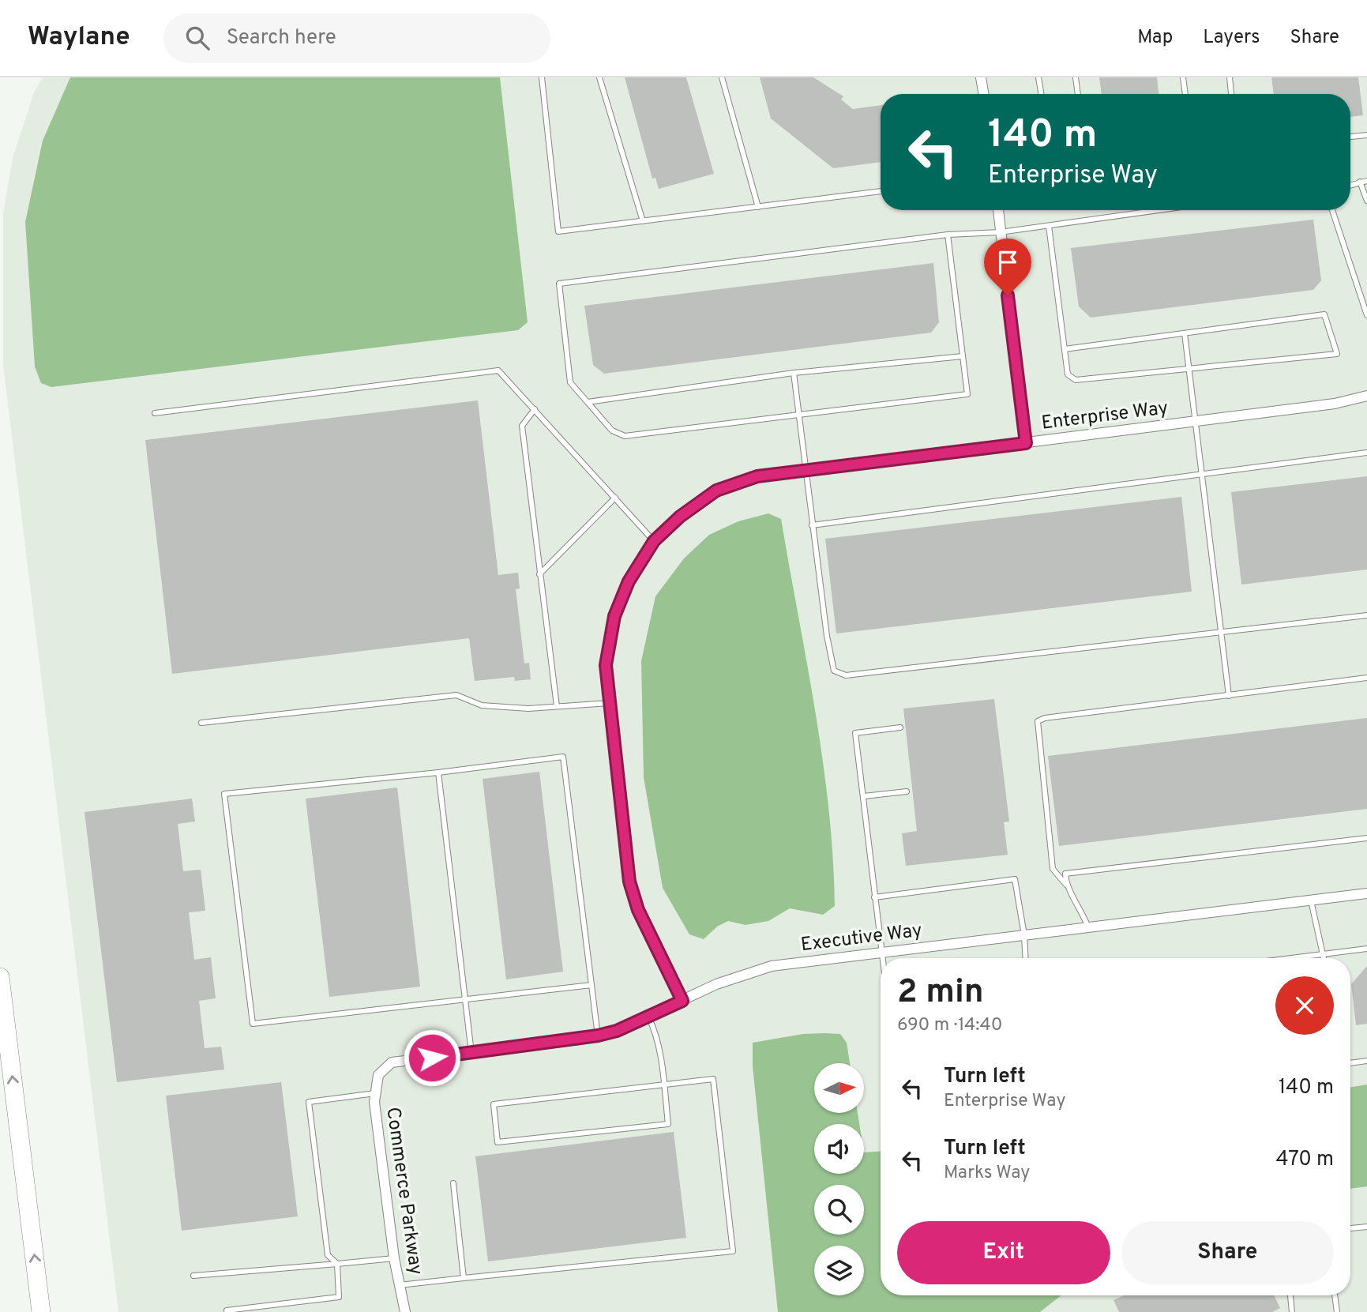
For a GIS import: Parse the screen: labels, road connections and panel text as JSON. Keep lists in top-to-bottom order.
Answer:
{
  "streets": {
    "street": ["Enterprise Way", "Executive Way", "Commerce Parkway"]
  },
  "crossings": [
    ["Enterprise Way", "Executive Way"],
    ["Executive Way", "Commerce Parkway"]
  ],
  "north": "right",
  "page": {
    "header": "Waylane",
    "search": "Search here",
    "nav": ["Map", "Layers", "Share"],
    "turn": ["140 m", "Enterprise Way"],
    "heading": ["2 min", "690 m · 14:40"],
    "list": [
      {
        "name": "Turn left",
        "note": "Enterprise Way",
        "value": "140 m"
      },
      {
        "name": "Turn left",
        "note": "Marks Way",
        "value": "470 m"
      }
    ],
    "buttons": ["Exit", "Share"]
  }
}
